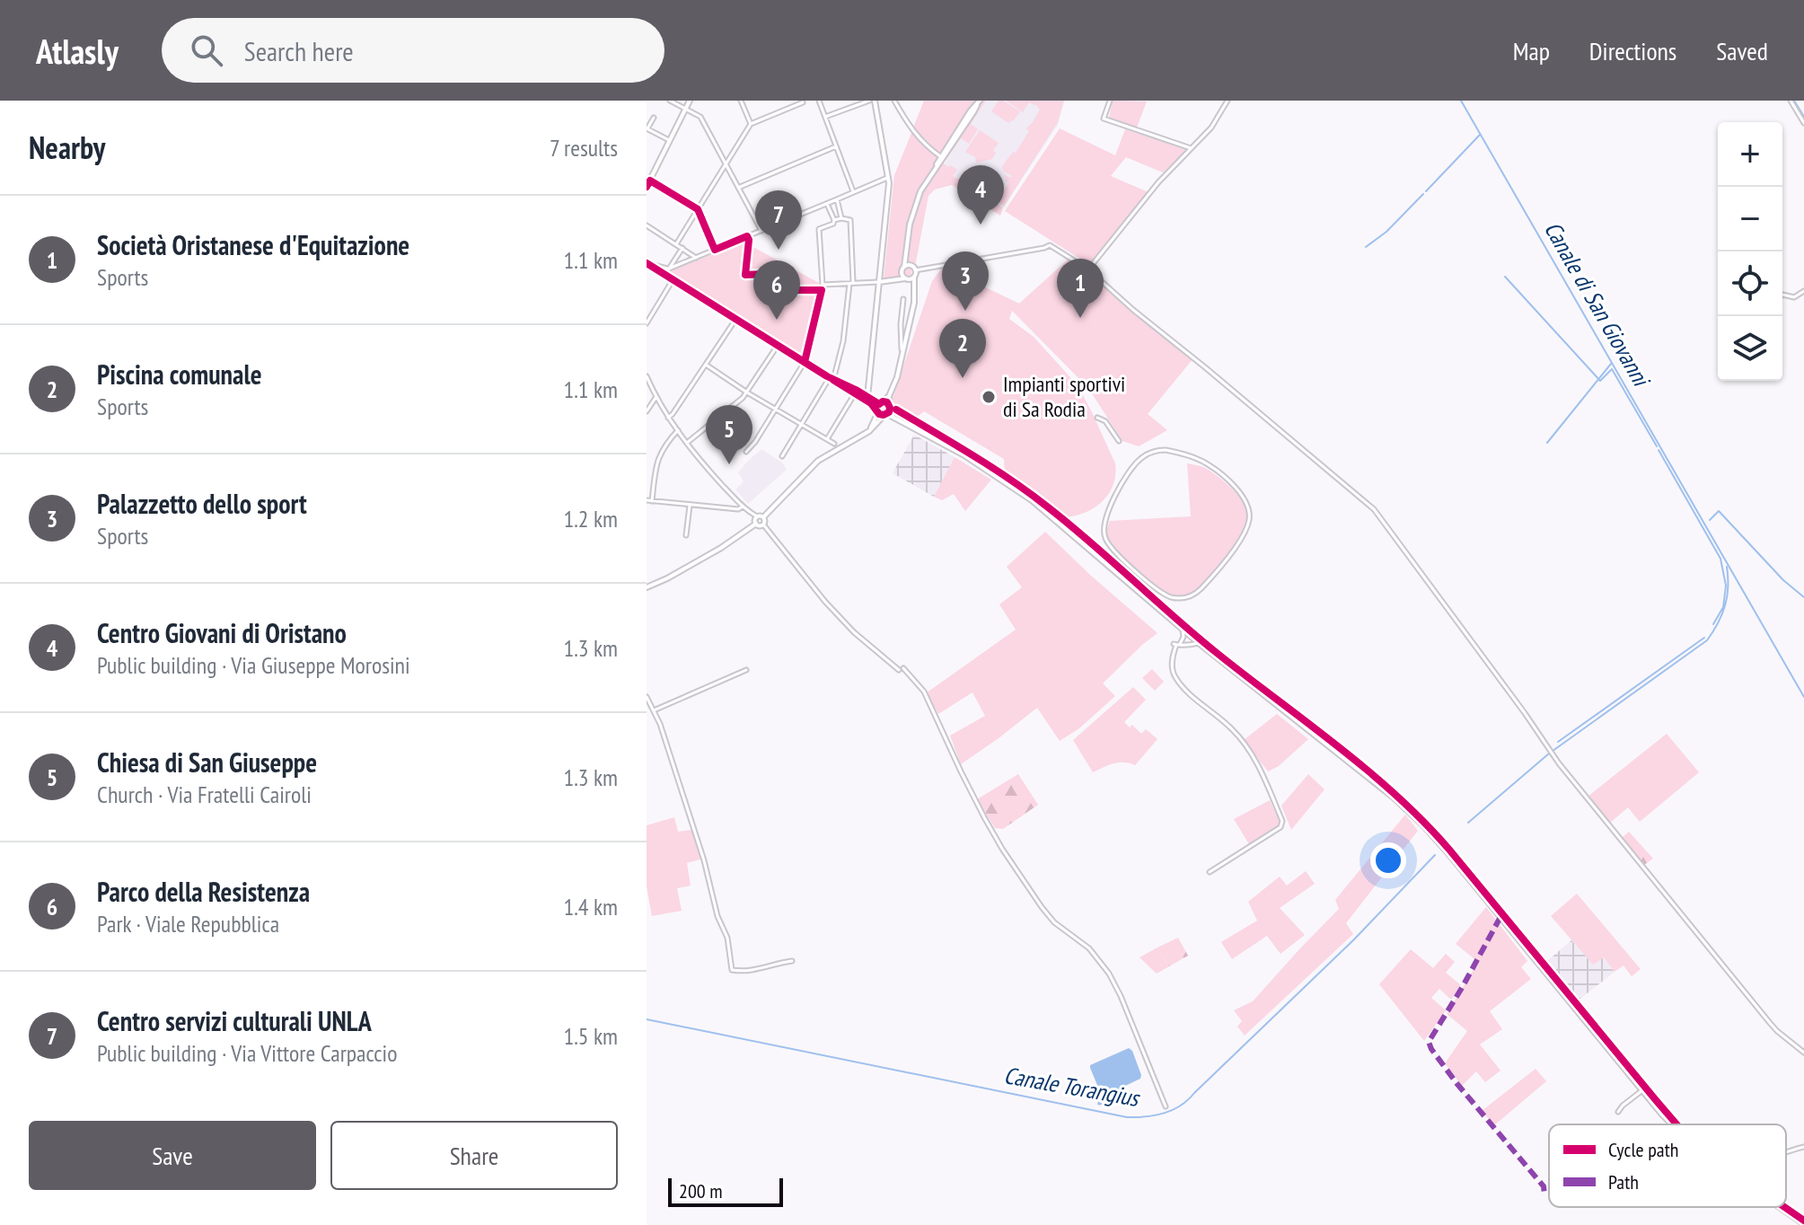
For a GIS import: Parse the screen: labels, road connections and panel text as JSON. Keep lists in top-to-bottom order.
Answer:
{
  "water": ["Canale di San Giovanni", "Canale Torangius"],
  "places": ["Impianti sportivi di Sa Rodia"],
  "legend": ["Cycle path", "Path"],
  "scale_bar": "200 m",
  "page": {
    "header": "Atlasly",
    "search": "Search here",
    "nav": ["Map", "Directions", "Saved"],
    "heading": ["Nearby", "7 results"],
    "map_buttons": ["+", "−"],
    "pins": [
      "4",
      "7",
      "3",
      "1",
      "6",
      "2",
      "5"
    ],
    "list": [
      {
        "mark": "1",
        "name": "Società Oristanese d'Equitazione",
        "note": "Sports",
        "value": "1.1 km"
      },
      {
        "mark": "2",
        "name": "Piscina comunale",
        "note": "Sports",
        "value": "1.1 km"
      },
      {
        "mark": "3",
        "name": "Palazzetto dello sport",
        "note": "Sports",
        "value": "1.2 km"
      },
      {
        "mark": "4",
        "name": "Centro Giovani di Oristano",
        "note": "Public building · Via Giuseppe Morosini",
        "value": "1.3 km"
      },
      {
        "mark": "5",
        "name": "Chiesa di San Giuseppe",
        "note": "Church · Via Fratelli Cairoli",
        "value": "1.3 km"
      },
      {
        "mark": "6",
        "name": "Parco della Resistenza",
        "note": "Park · Viale Repubblica",
        "value": "1.4 km"
      },
      {
        "mark": "7",
        "name": "Centro servizi culturali UNLA",
        "note": "Public building · Via Vittore Carpaccio",
        "value": "1.5 km"
      }
    ],
    "buttons": ["Save", "Share"],
    "scale": "200 m"
  }
}
